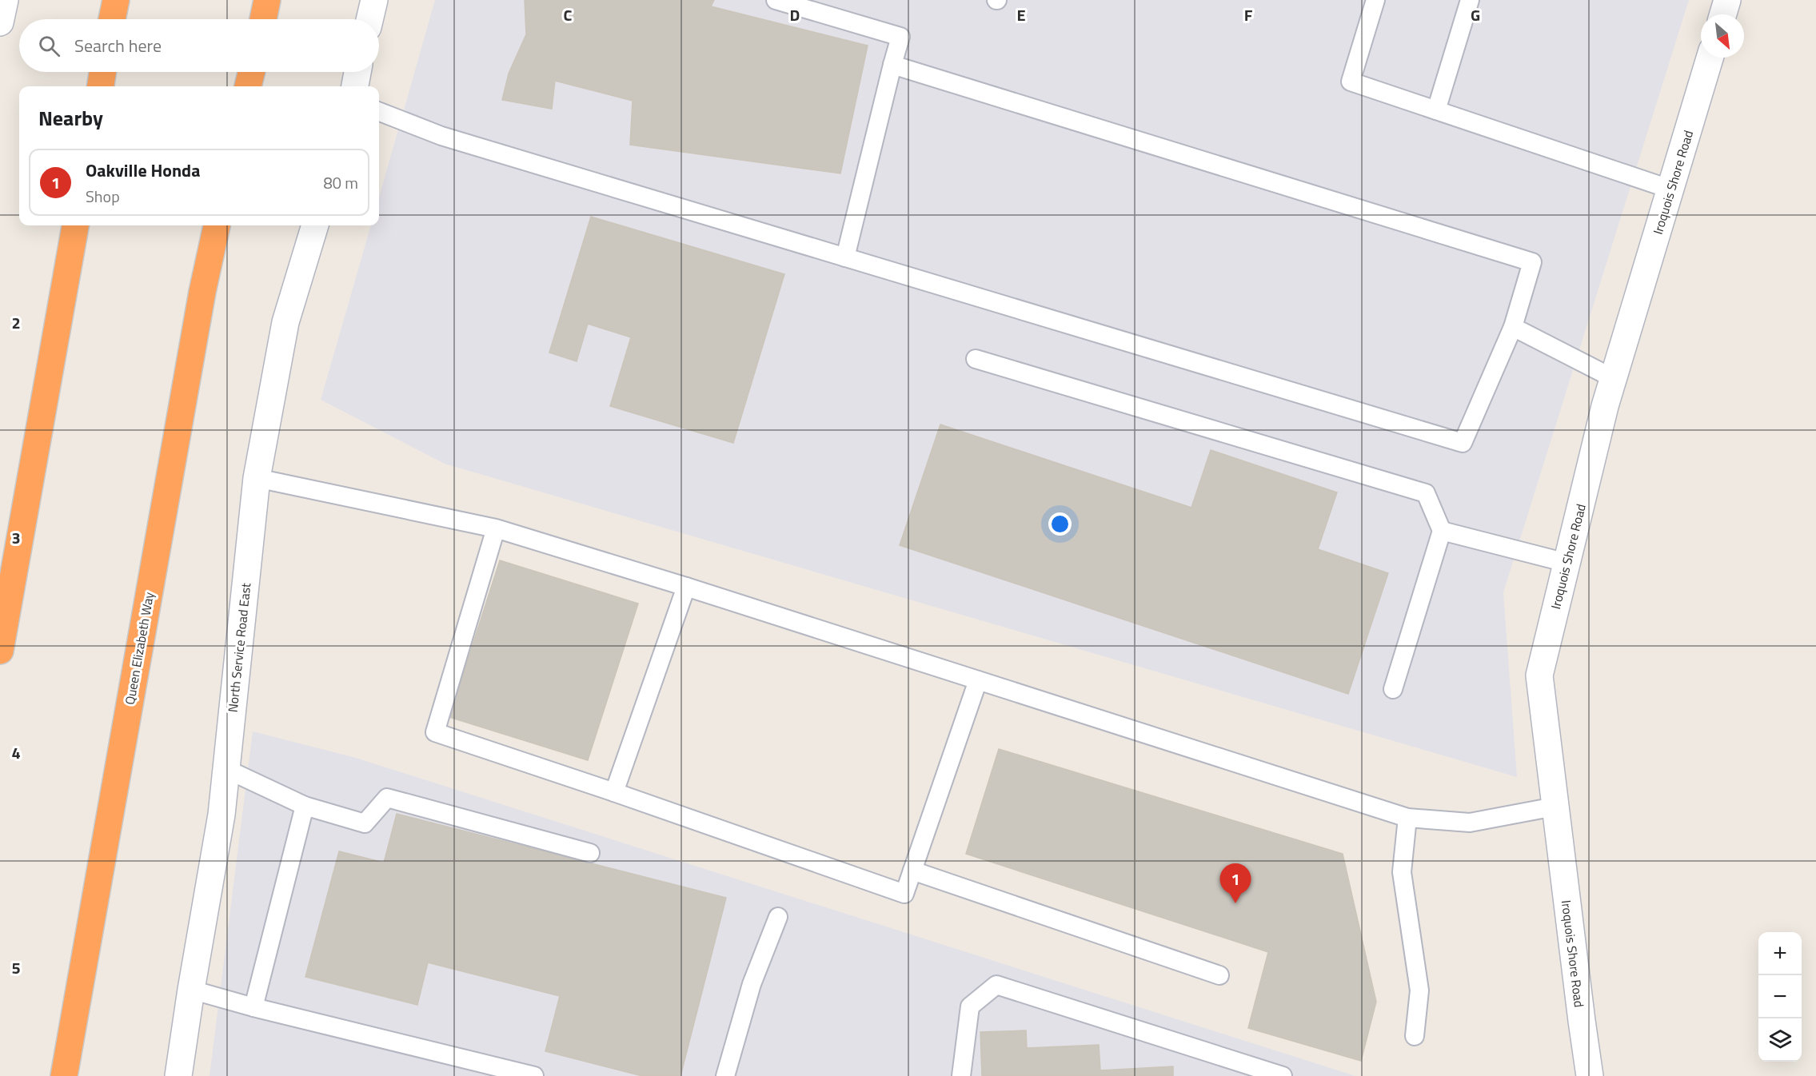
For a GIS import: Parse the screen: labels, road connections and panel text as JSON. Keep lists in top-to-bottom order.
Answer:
{
  "streets": {
    "highway": ["Queen Elizabeth Way"],
    "main road": ["Iroquois Shore Road", "North Service Road East"]
  },
  "north": "bottom right",
  "page": {
    "search": "Search here",
    "heading": "Nearby",
    "list": [
      {
        "mark": "1",
        "name": "Oakville Honda",
        "note": "Shop",
        "value": "80 m"
      }
    ],
    "pins": "1",
    "map_buttons": ["+", "−"]
  },
  "grid": {
    "columns": [
      "C",
      "D",
      "E",
      "F",
      "G"
    ],
    "rows": [
      "2",
      "3",
      "4",
      "5"
    ]
  }
}
